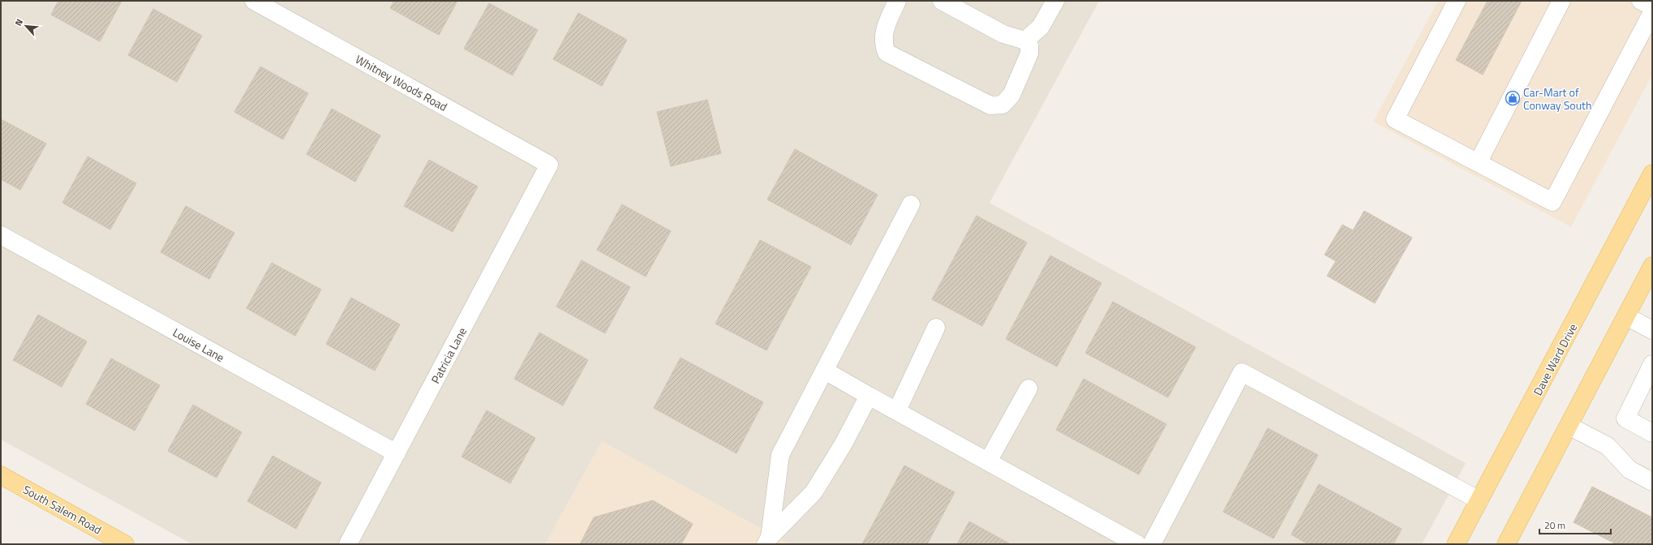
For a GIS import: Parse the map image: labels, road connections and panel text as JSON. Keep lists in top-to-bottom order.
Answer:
{
  "streets": {
    "main road": ["Dave Ward Drive", "South Salem Road"],
    "street": ["Whitney Woods Road", "Louise Lane", "Patricia Lane"]
  },
  "crossings": [
    ["Whitney Woods Road", "Patricia Lane"],
    ["Louise Lane", "Patricia Lane"]
  ],
  "places": {
    "shop": ["Car-Mart of Conway South"]
  },
  "scale_bar": "20 m",
  "north": "top left"
}
